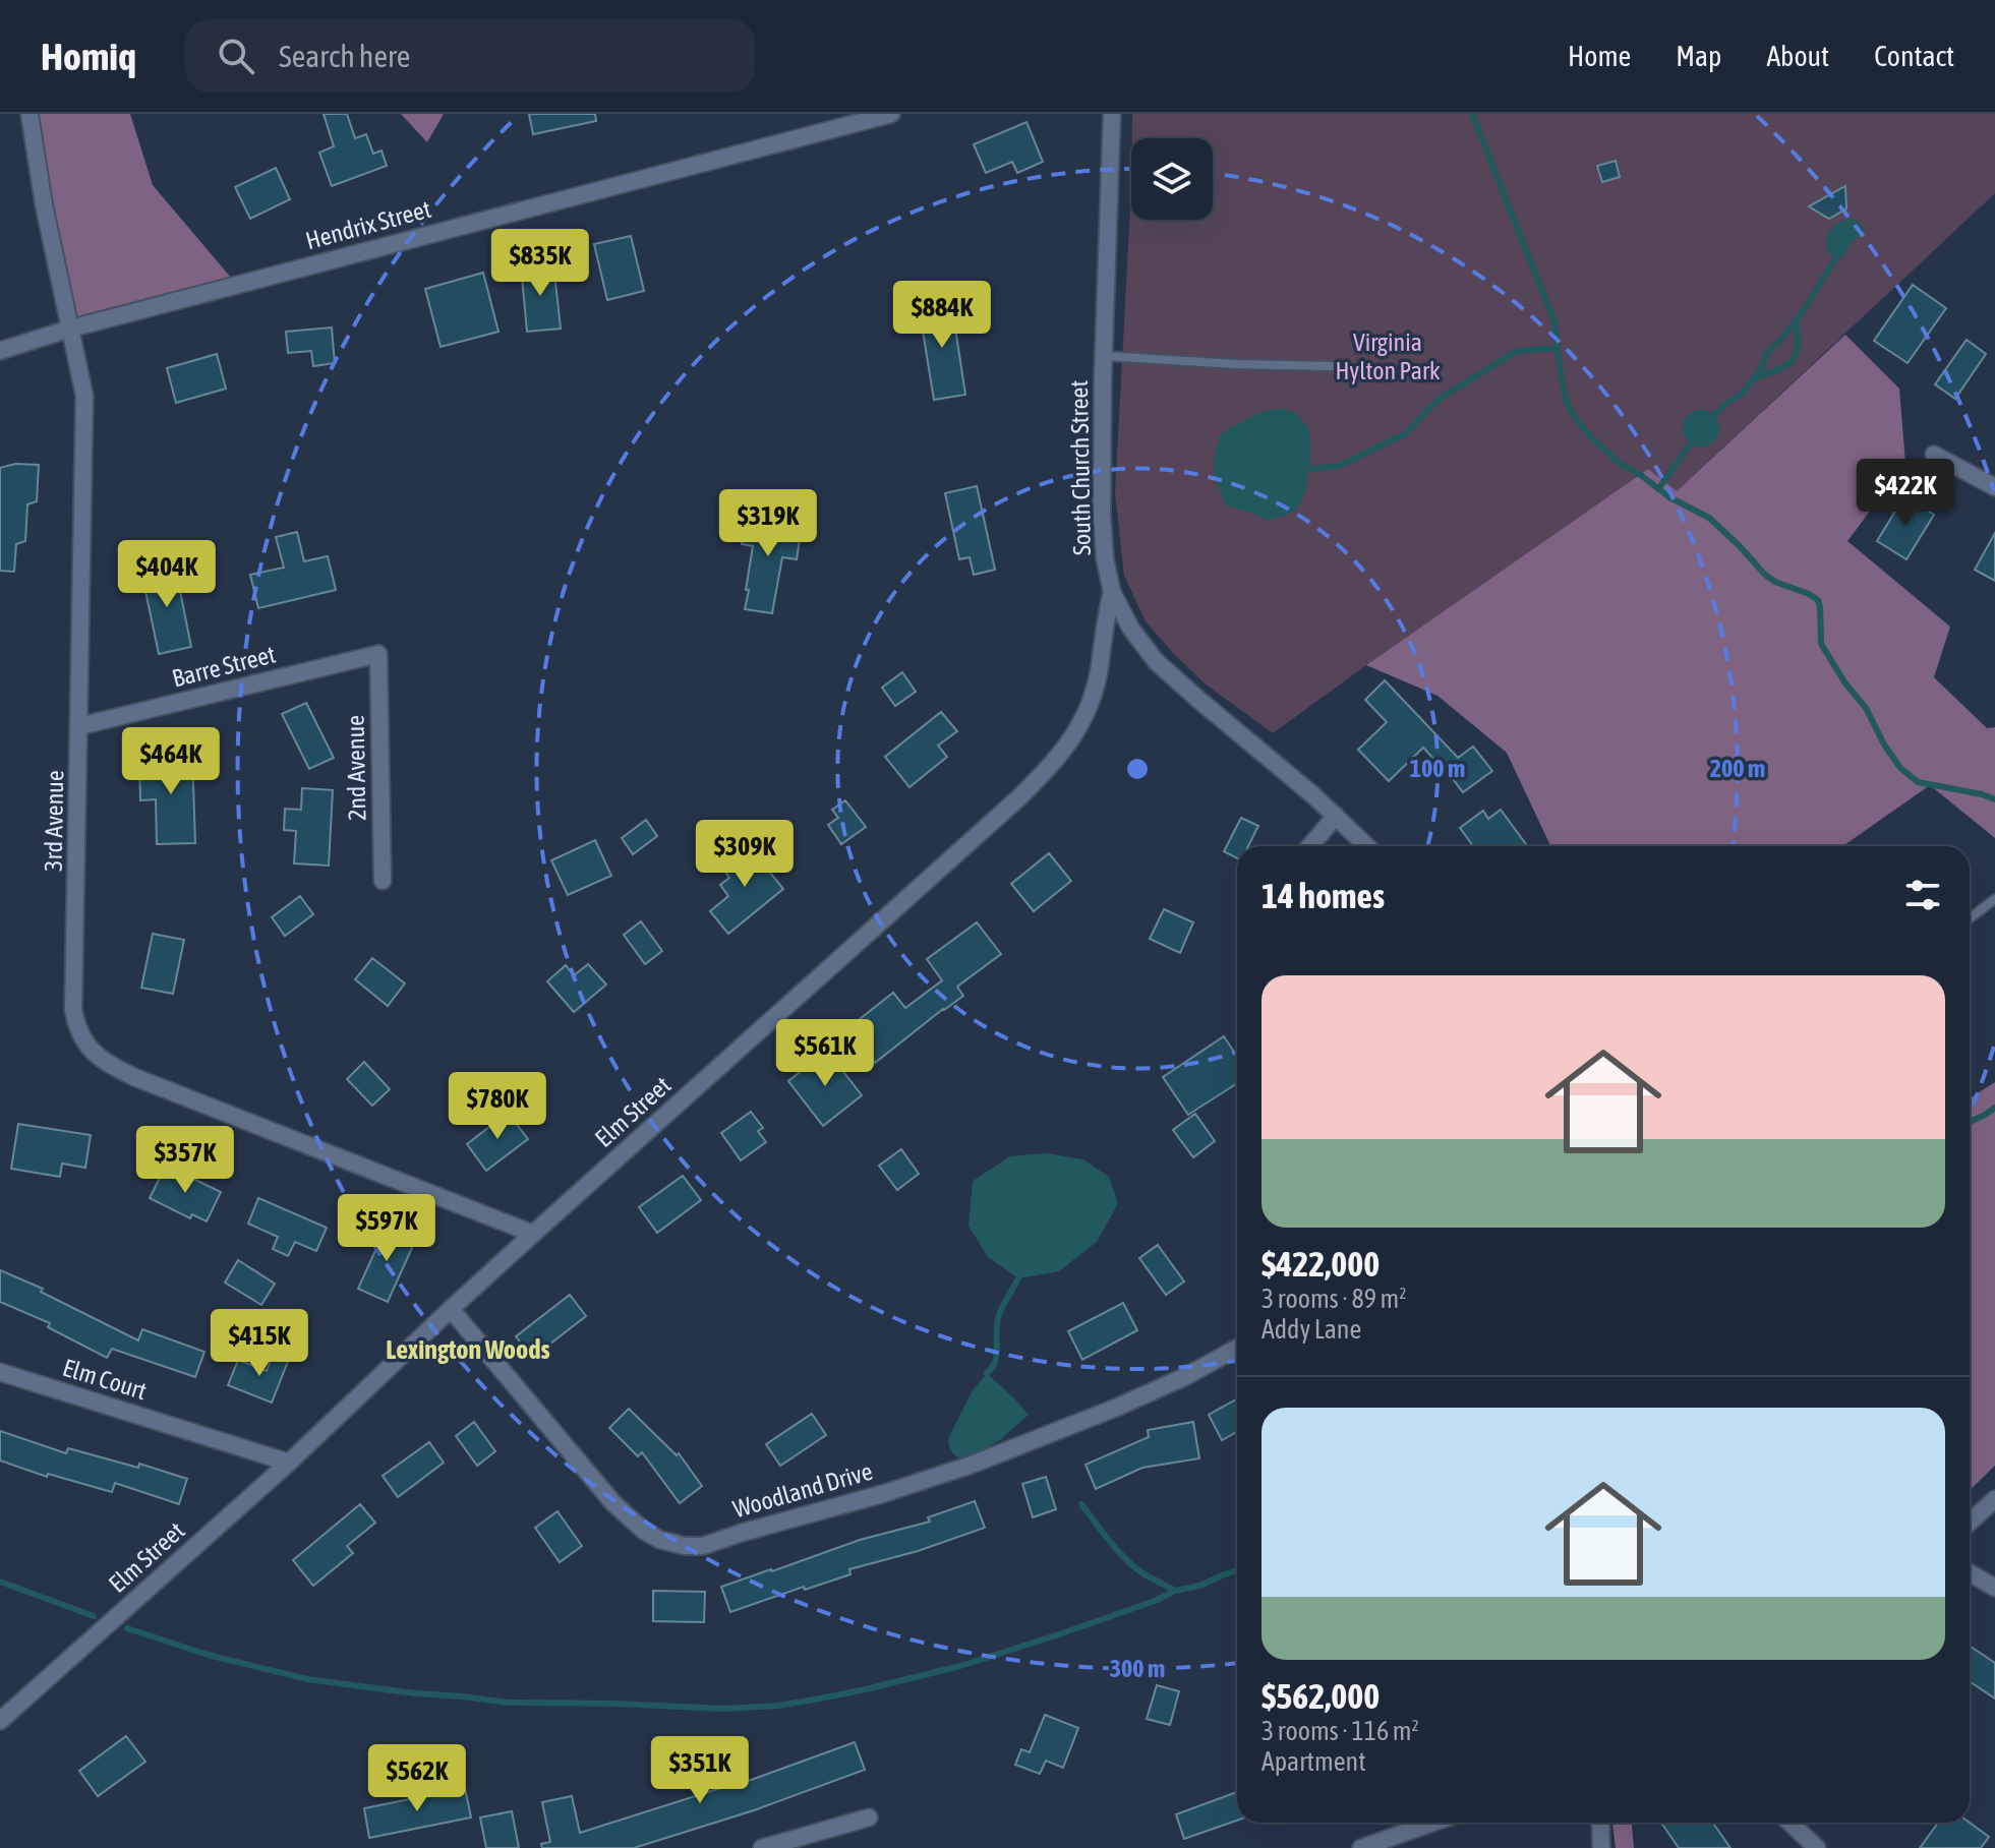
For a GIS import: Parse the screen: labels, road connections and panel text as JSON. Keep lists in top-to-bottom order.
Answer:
{
  "streets": {
    "street": [
      "Hendrix Street",
      "South Church Street",
      "Barre Street",
      "2nd Avenue",
      "3rd Avenue",
      "Elm Street",
      "Elm Court",
      "Woodland Drive"
    ]
  },
  "crossings": [
    ["Hendrix Street", "3rd Avenue"],
    ["South Church Street", "Elm Street"],
    ["Barre Street", "2nd Avenue"],
    ["Barre Street", "3rd Avenue"],
    ["3rd Avenue", "Elm Street"],
    ["Elm Street", "Elm Court"],
    ["Elm Street", "Woodland Drive"]
  ],
  "districts": ["Lexington Woods"],
  "parks": ["Virginia Hylton Park"],
  "page": {
    "header": "Homiq",
    "search": "Search here",
    "nav": [
      "Home",
      "Map",
      "About",
      "Contact"
    ],
    "price": [
      "$835K",
      "$884K",
      "$422K",
      "$319K",
      "$404K",
      "$464K",
      "$309K",
      "$561K",
      "$780K",
      "$357K",
      "$597K",
      "$415K",
      "$351K",
      "$562K"
    ],
    "heading": "14 homes",
    "list": [
      {
        "name": "$422,000",
        "note": "3 rooms · 89 m² · Addy Lane"
      },
      {
        "name": "$562,000",
        "note": "3 rooms · 116 m² · Apartment"
      }
    ]
  },
  "rings": ["100 m", "200 m", "300 m"]
}
